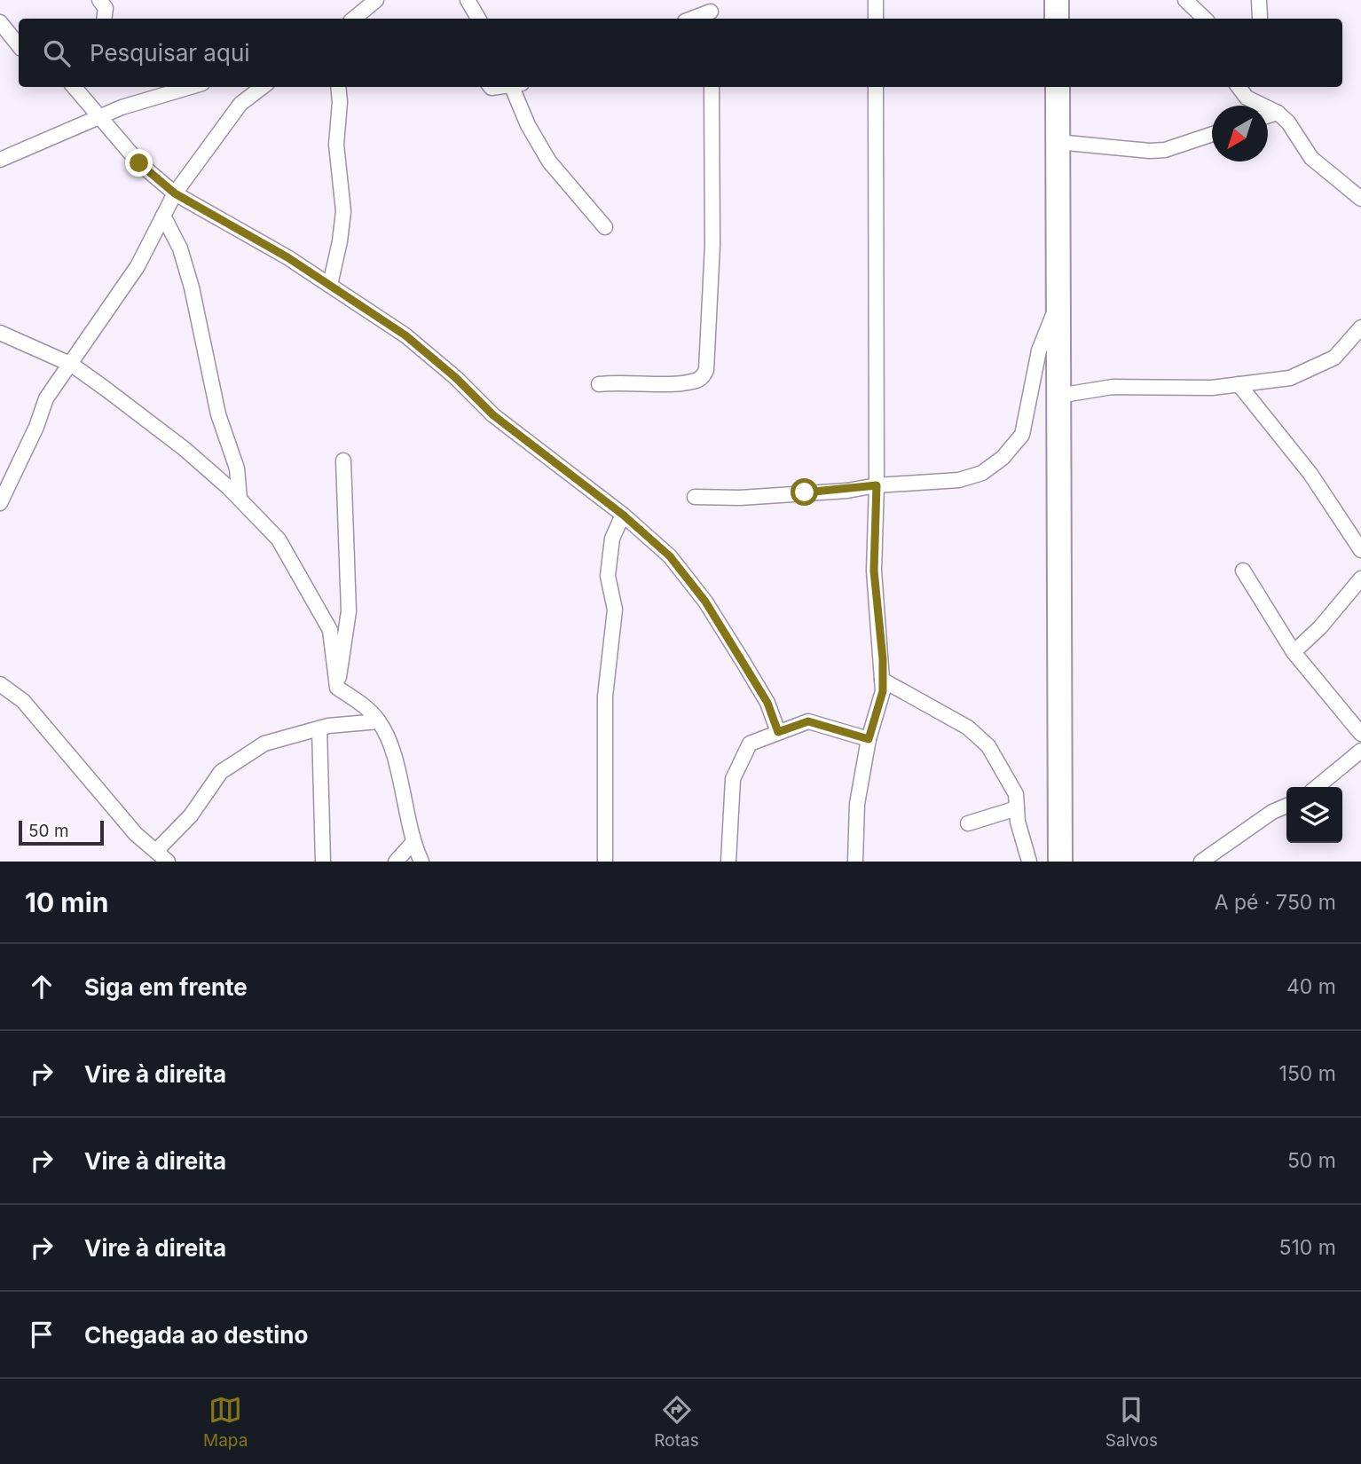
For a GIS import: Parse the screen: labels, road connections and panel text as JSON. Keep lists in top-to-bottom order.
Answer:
{
  "scale_bar": "50 m",
  "north": "bottom left",
  "page": {
    "search": "Pesquisar aqui",
    "scale": "50 m",
    "heading": ["10 min", "A pé · 750 m"],
    "list": [
      ["Siga em frente", "40 m"],
      ["Vire à direita", "150 m"],
      ["Vire à direita", "50 m"],
      ["Vire à direita", "510 m"],
      "Chegada ao destino"
    ],
    "nav": ["Mapa", "Rotas", "Salvos"]
  }
}
